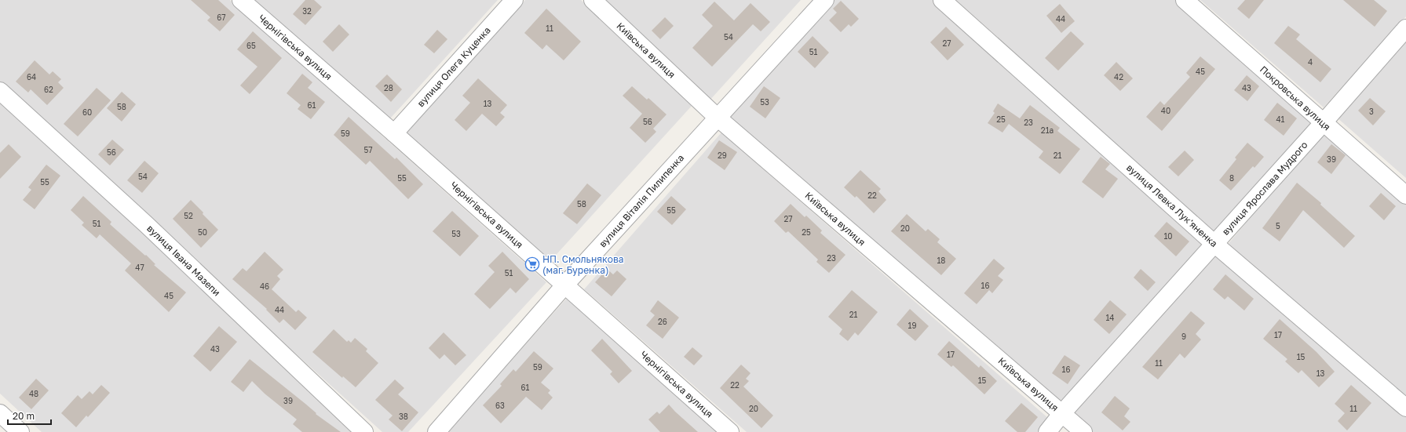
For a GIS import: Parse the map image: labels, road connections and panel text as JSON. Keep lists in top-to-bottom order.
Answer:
{
  "streets": {
    "street": [
      "Чернігівська вулиця",
      "Київська вулиця",
      "вулиця Олега Куценка",
      "Покровська вулиця",
      "вулиця Ярослава Мудрого",
      "вулиця Віталія Пилипенка",
      "вулиця Левка Лук'яненка",
      "вулиця Івана Мазепи"
    ]
  },
  "crossings": [
    ["Чернігівська вулиця", "вулиця Олега Куценка"],
    ["Чернігівська вулиця", "вулиця Віталія Пилипенка"],
    ["Київська вулиця", "вулиця Ярослава Мудрого"],
    ["Київська вулиця", "вулиця Віталія Пилипенка"],
    ["Покровська вулиця", "вулиця Ярослава Мудрого"],
    ["вулиця Ярослава Мудрого", "вулиця Левка Лук'яненка"]
  ],
  "places": {
    "supermarket": ["НП. Смольнякова (маг. Буренка)"]
  },
  "house_numbers": [
    "32",
    "67",
    "44",
    "11",
    "54",
    "27",
    "65",
    "51",
    "4",
    "45",
    "64",
    "42",
    "28",
    "43",
    "62",
    "53",
    "13",
    "61",
    "58",
    "40",
    "3",
    "60",
    "25",
    "41",
    "56",
    "23",
    "21а",
    "59",
    "57",
    "56",
    "29",
    "21",
    "39",
    "54",
    "55",
    "8",
    "55",
    "22",
    "58",
    "55",
    "52",
    "27",
    "51",
    "5",
    "20",
    "50",
    "25",
    "53",
    "10",
    "23",
    "18",
    "47",
    "51",
    "16",
    "46",
    "45",
    "44",
    "21",
    "14",
    "26",
    "19",
    "17",
    "9",
    "43",
    "17",
    "15",
    "11",
    "59",
    "16",
    "13",
    "15",
    "22",
    "61",
    "48",
    "39",
    "63",
    "20",
    "11",
    "38"
  ],
  "scale_bar": "20 m"
}
